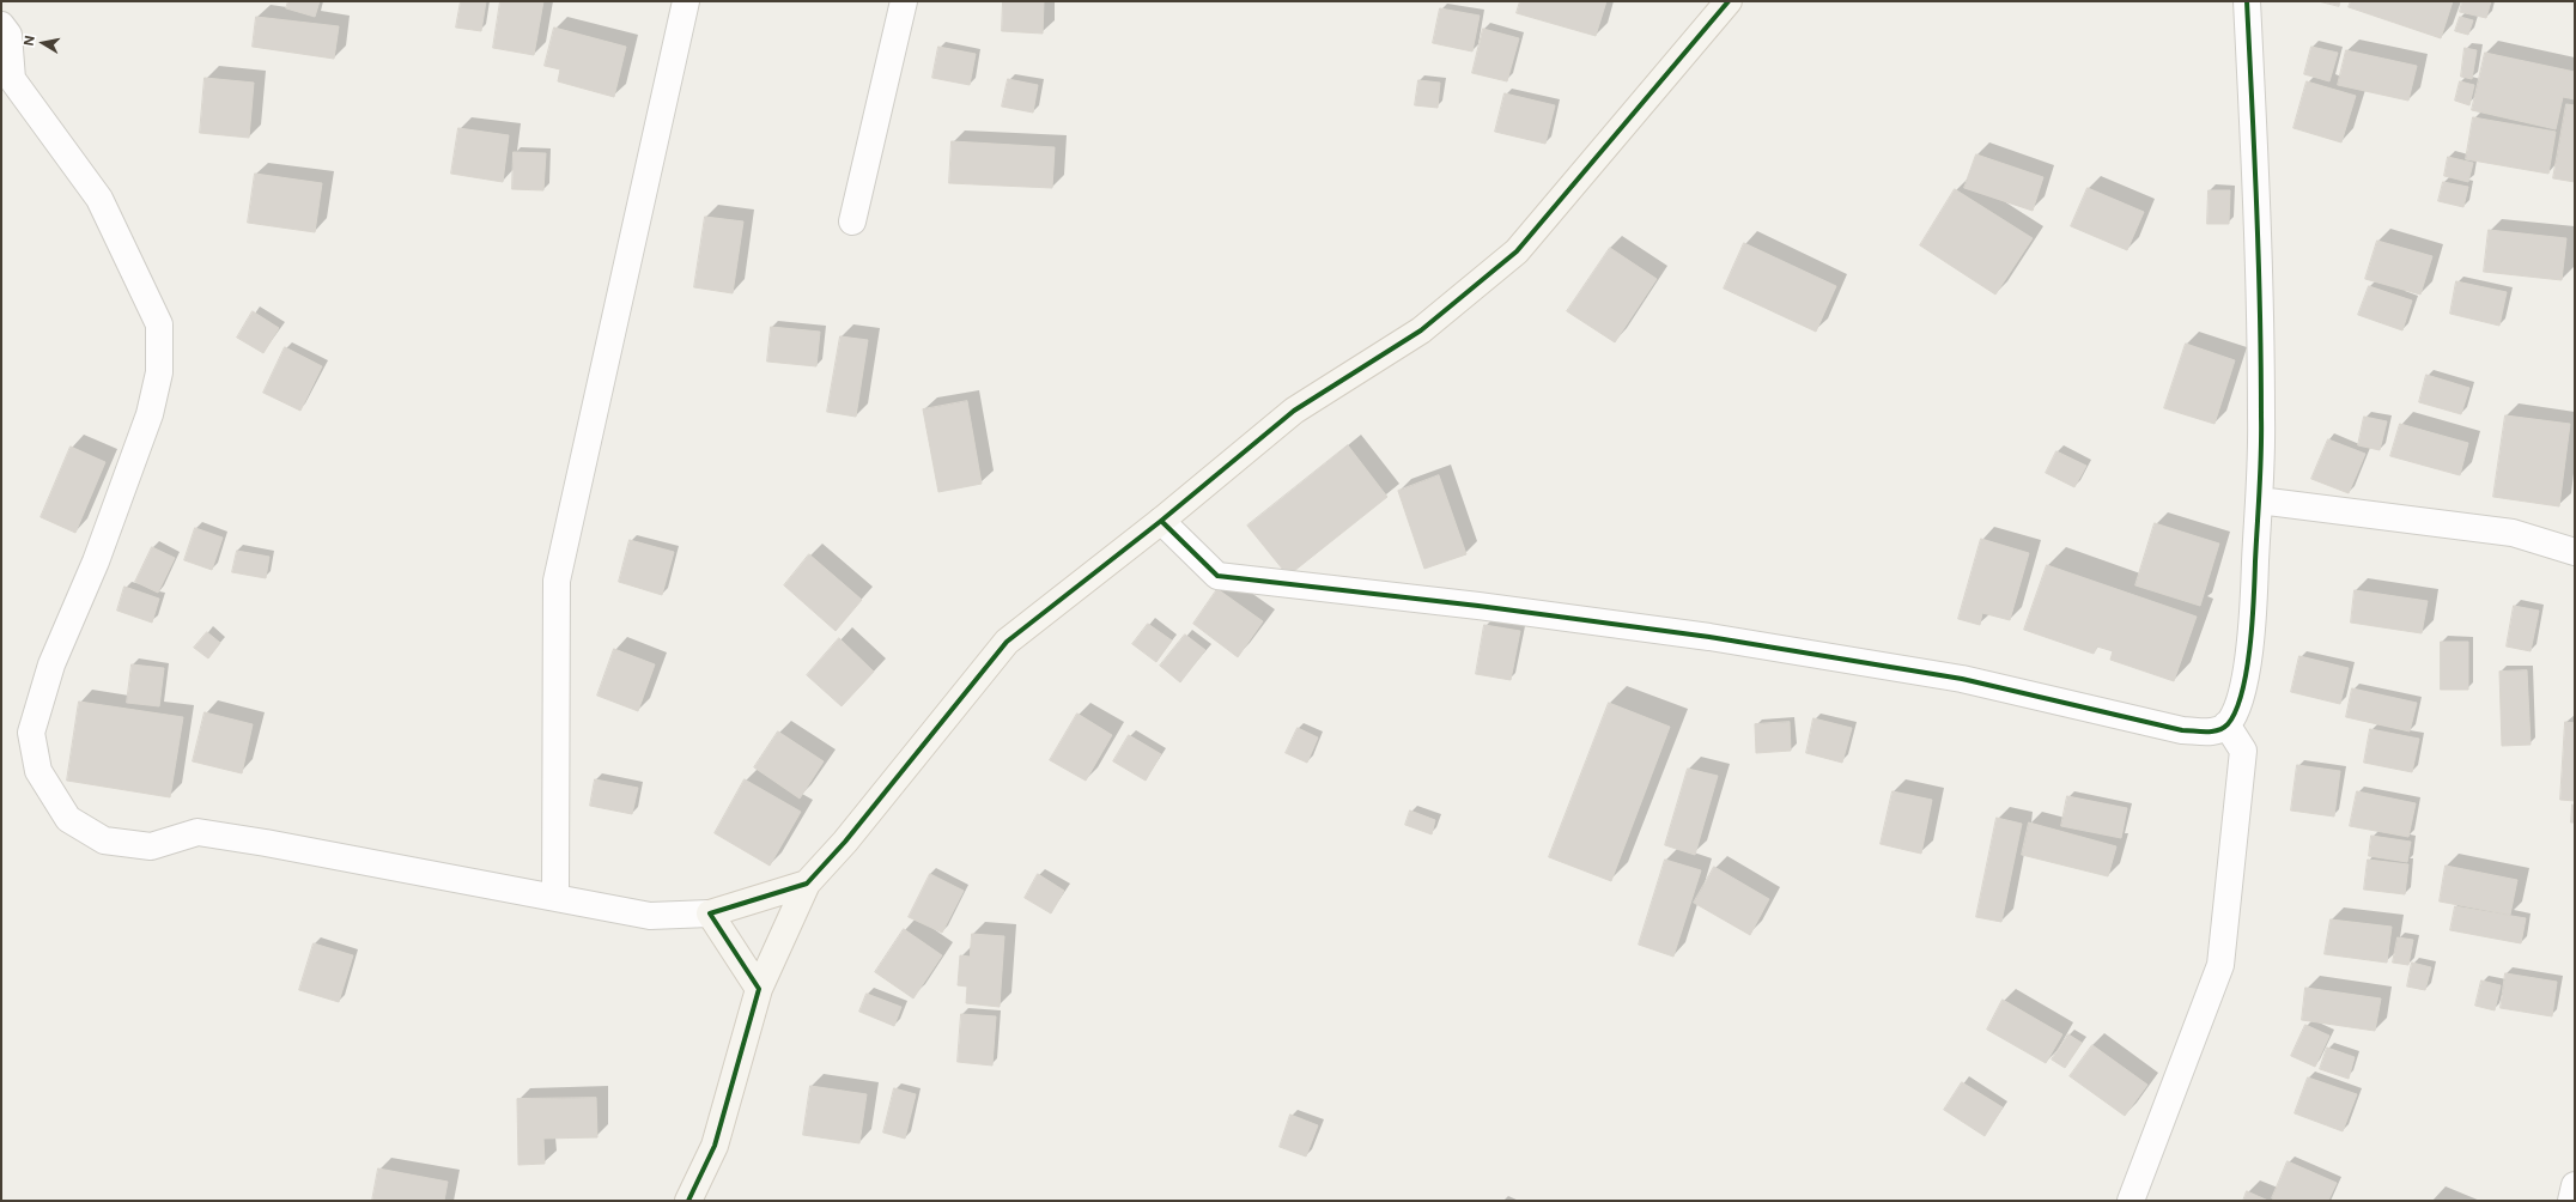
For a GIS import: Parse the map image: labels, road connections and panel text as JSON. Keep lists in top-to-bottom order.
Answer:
{
  "north": "left"
}
